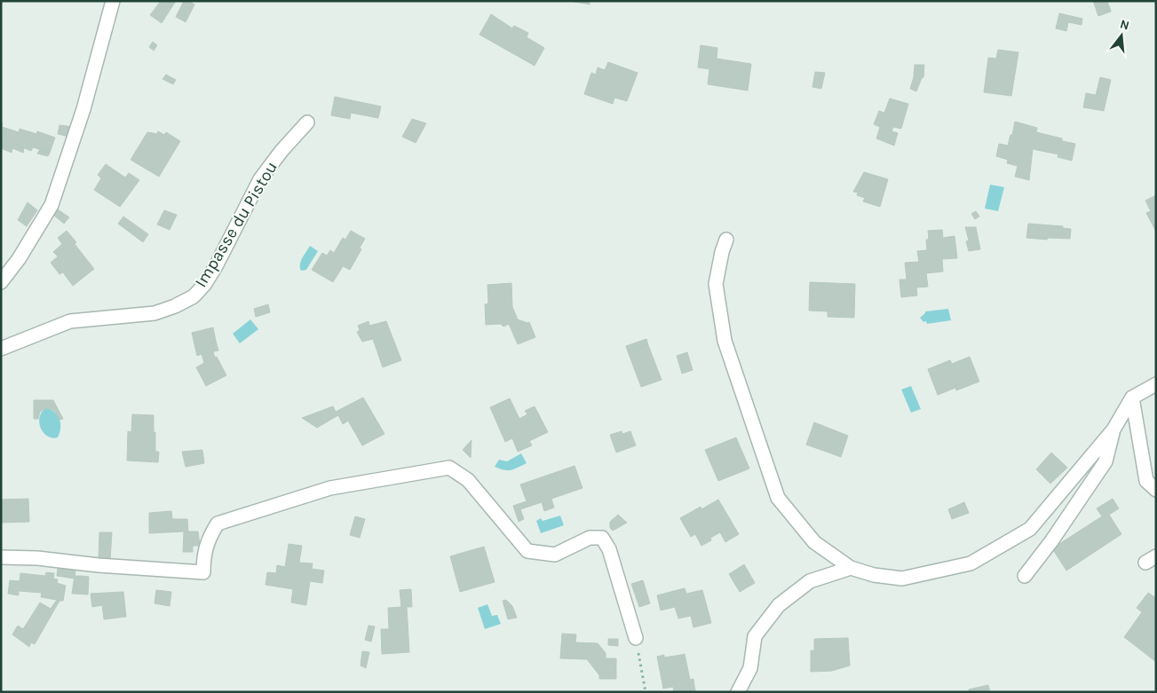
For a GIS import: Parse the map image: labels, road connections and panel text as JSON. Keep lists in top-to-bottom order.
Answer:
{
  "streets": {
    "street": ["Impasse du Pistou"]
  },
  "north": "top"
}
